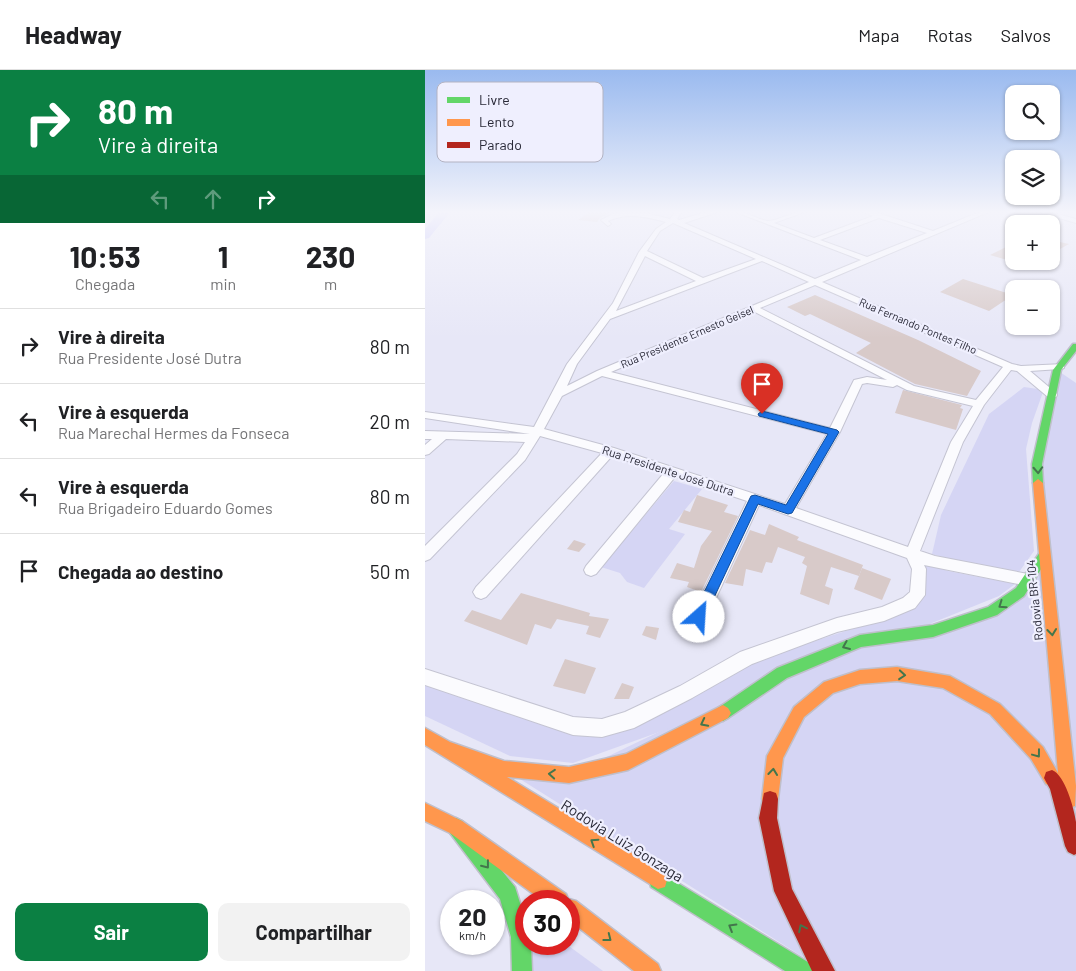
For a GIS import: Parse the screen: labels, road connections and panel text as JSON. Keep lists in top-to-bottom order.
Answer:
{
  "streets": {
    "highway": ["Rodovia BR-104", "Rodovia Luiz Gonzaga"],
    "street": ["Rua Fernando Pontes Filho", "Rua Presidente Ernesto Geisel", "Rua Presidente José Dutra"]
  },
  "crossings": [
    ["Rua Fernando Pontes Filho", "Rua Presidente Ernesto Geisel"]
  ],
  "one_way": ["Rodovia BR-104"],
  "legend": ["Livre", "Lento", "Parado"],
  "page": {
    "header": "Headway",
    "nav": ["Mapa", "Rotas", "Salvos"],
    "turn": ["80 m", "Vire à direita"],
    "map_buttons": ["+", "−"],
    "eta": [
      "10:53",
      "Chegada",
      "1",
      "min",
      "230",
      "m"
    ],
    "list": [
      {
        "name": "Vire à direita",
        "note": "Rua Presidente José Dutra",
        "value": "80 m"
      },
      {
        "name": "Vire à esquerda",
        "note": "Rua Marechal Hermes da Fonseca",
        "value": "20 m"
      },
      {
        "name": "Vire à esquerda",
        "note": "Rua Brigadeiro Eduardo Gomes",
        "value": "80 m"
      },
      {
        "name": "Chegada ao destino",
        "value": "50 m"
      }
    ],
    "speed": "20 km/h",
    "limit": "30",
    "buttons": ["Sair", "Compartilhar"]
  }
}
